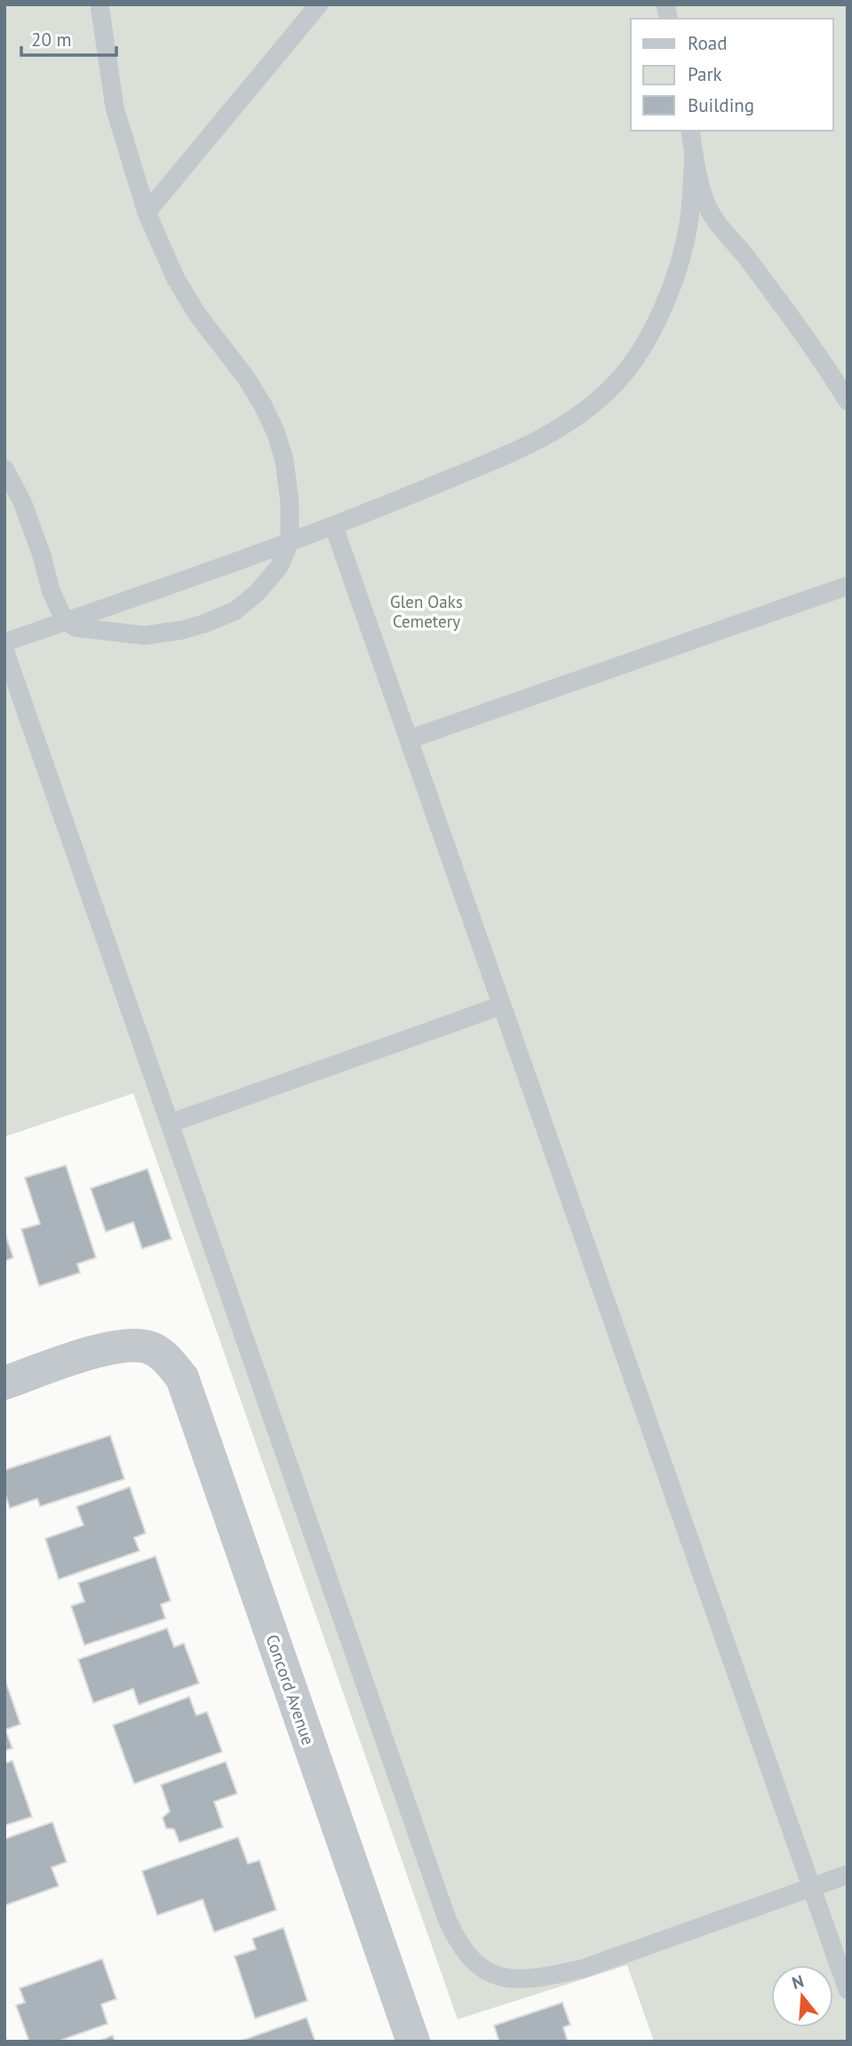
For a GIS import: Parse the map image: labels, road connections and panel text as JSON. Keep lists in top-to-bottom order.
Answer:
{
  "streets": {
    "street": ["Concord Avenue"]
  },
  "parks": ["Glen Oaks Cemetery"],
  "legend": ["Road", "Park", "Building"],
  "scale_bar": "20 m",
  "north": "top"
}
